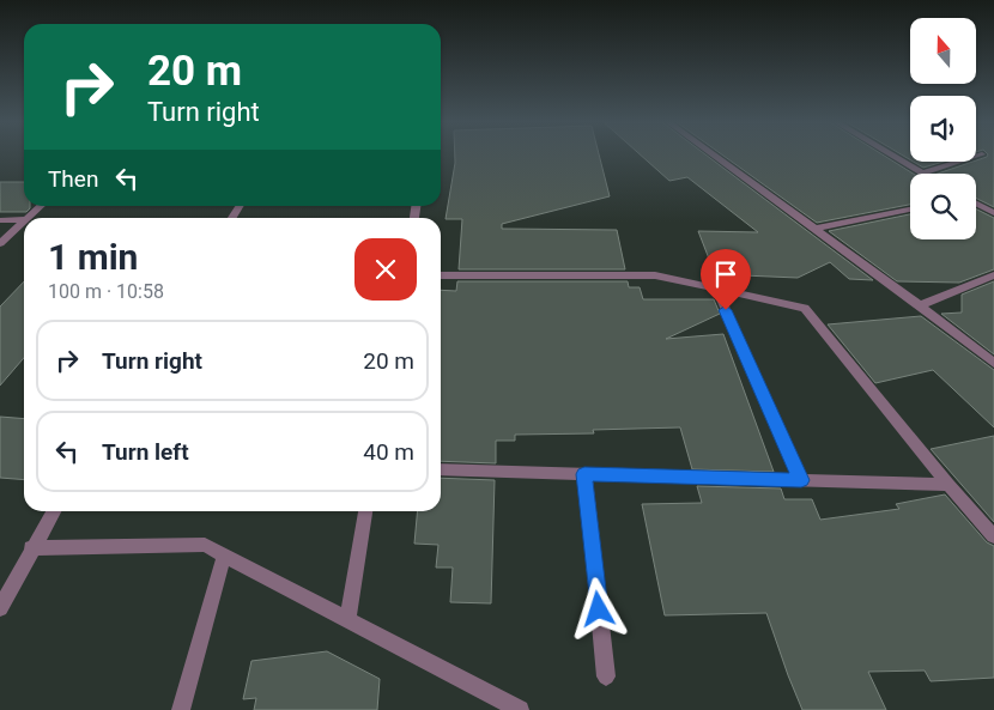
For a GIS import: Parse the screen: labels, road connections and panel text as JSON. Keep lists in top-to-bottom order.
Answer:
{
  "north": "top",
  "page": {
    "turn": ["20 m", "Turn right"],
    "then": "Then",
    "heading": ["1 min", "100 m · 10:58"],
    "list": [
      {
        "name": "Turn right",
        "value": "20 m"
      },
      {
        "name": "Turn left",
        "value": "40 m"
      }
    ]
  }
}
